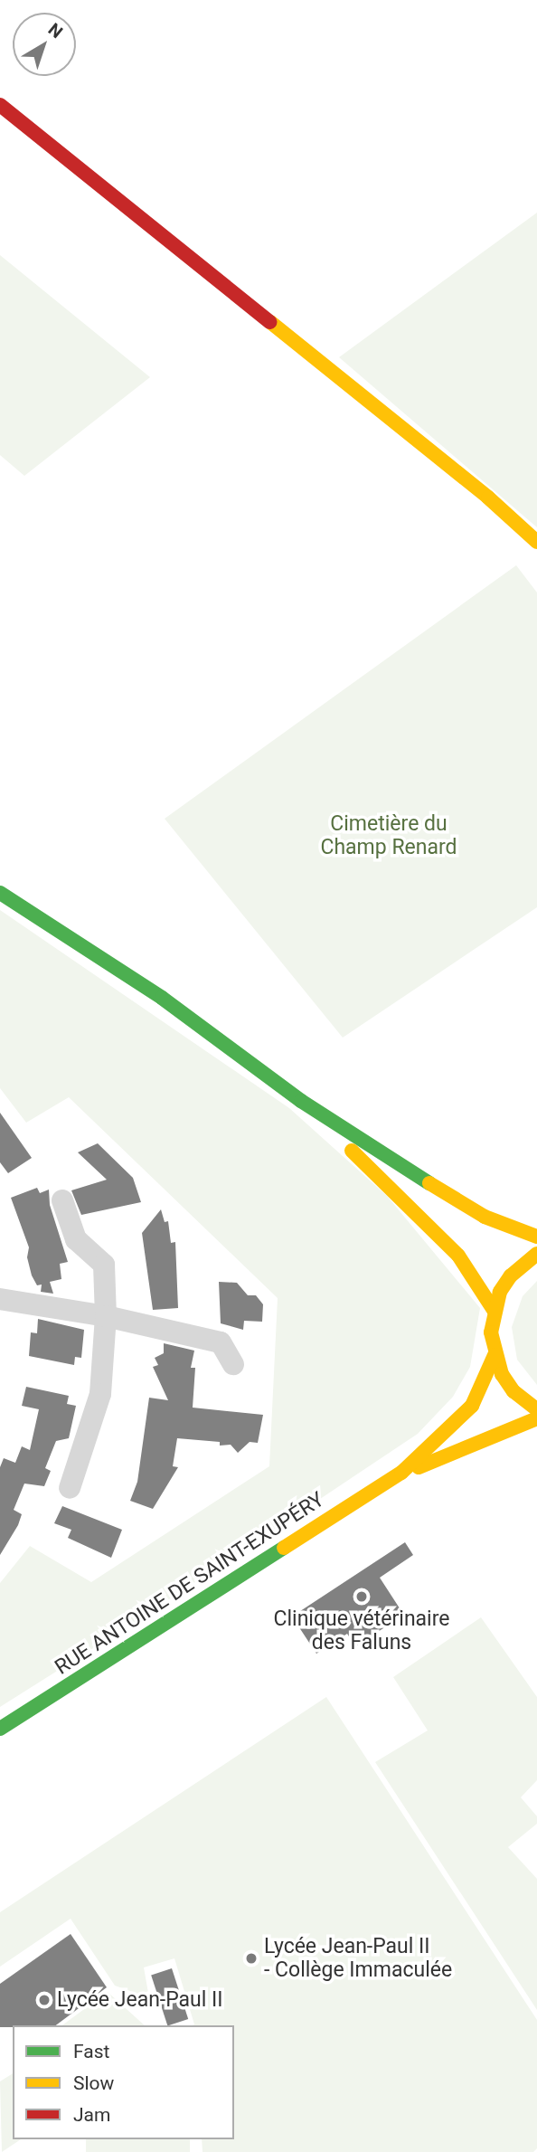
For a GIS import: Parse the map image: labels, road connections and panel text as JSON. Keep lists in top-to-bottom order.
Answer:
{
  "streets": {
    "street": ["RUE ANTOINE DE SAINT-EXUPÉRY"]
  },
  "parks": ["Cimetière du Champ Renard"],
  "places": ["Clinique vétérinaire des Faluns", "Lycée Jean-Paul II - Collège Immaculée", "Lycée Jean-Paul II"],
  "legend": ["Fast", "Slow", "Jam"],
  "north": "top right"
}
